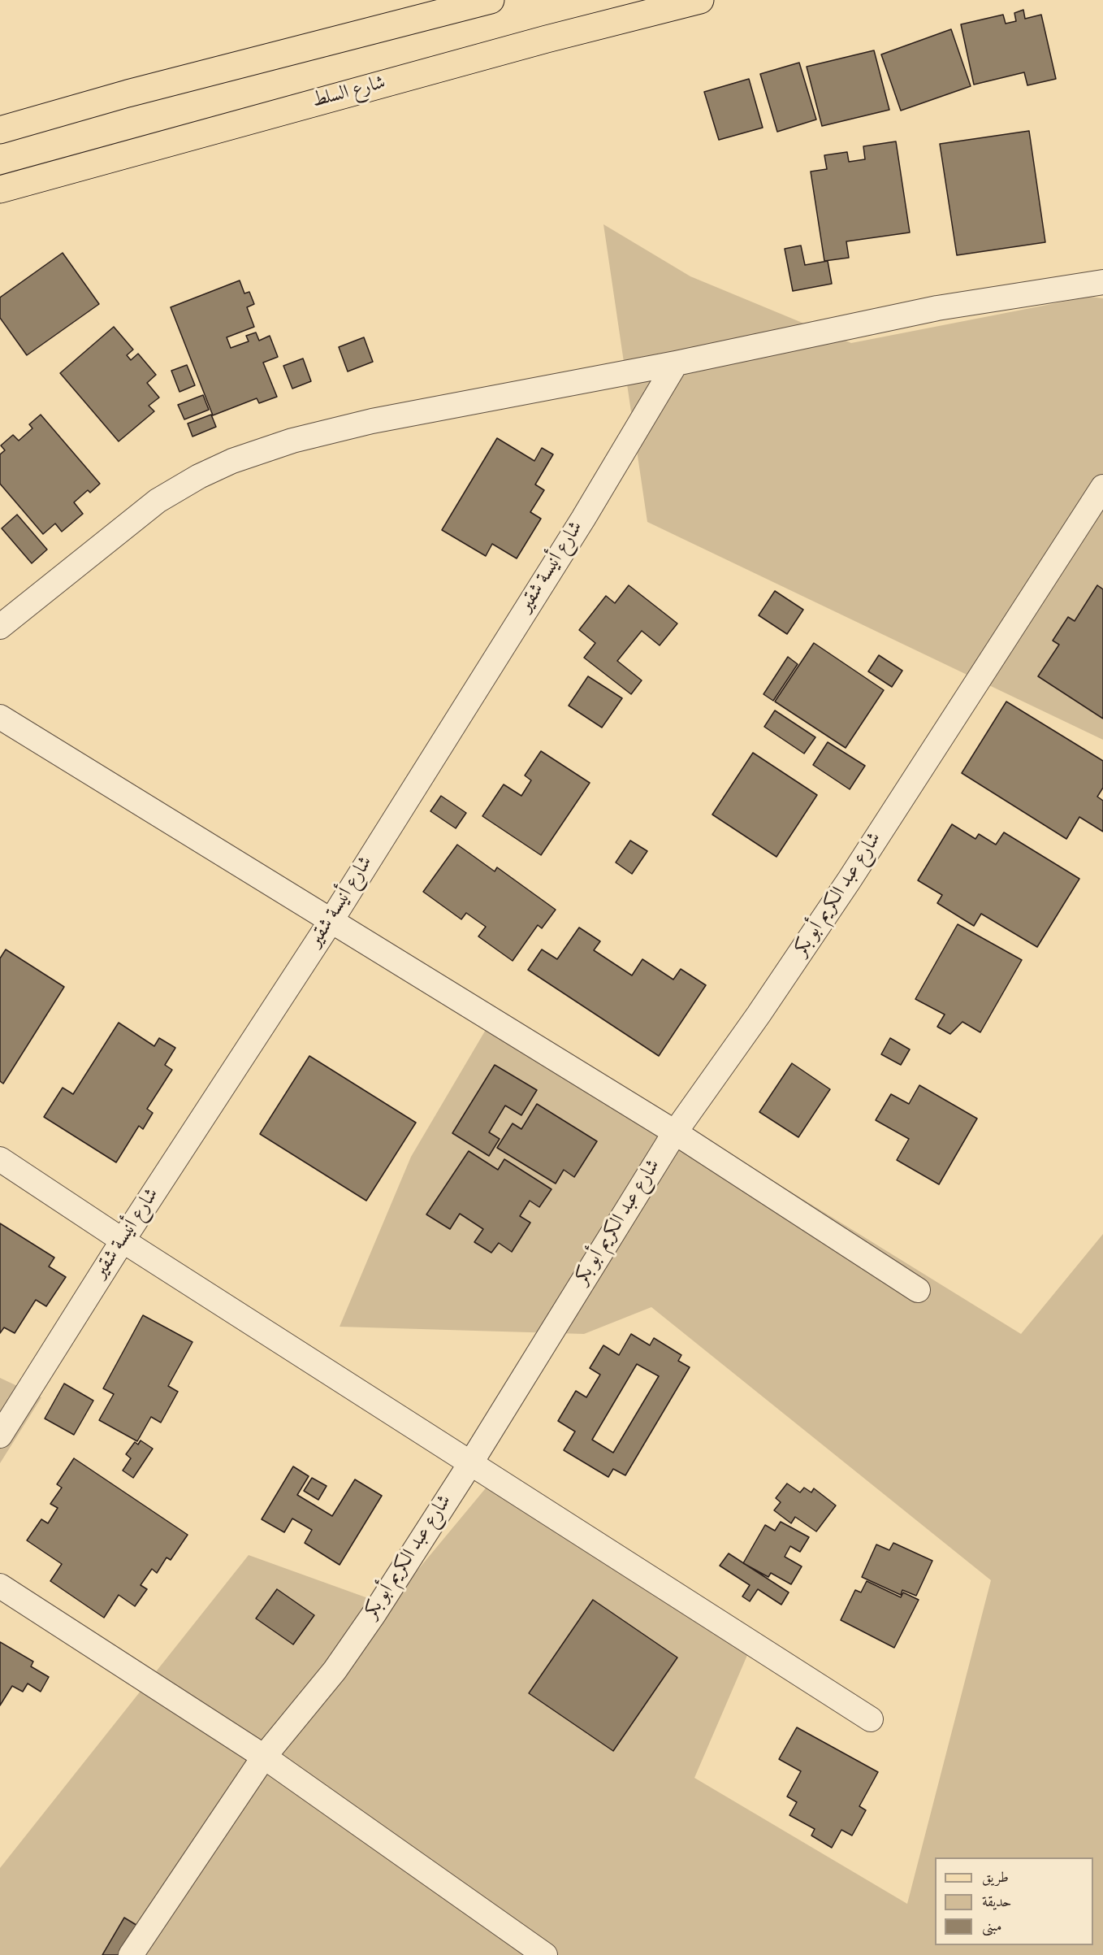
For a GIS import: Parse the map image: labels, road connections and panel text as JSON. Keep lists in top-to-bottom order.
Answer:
{
  "streets": {
    "main road": ["شارع السلط"],
    "street": ["شارع أنيسة شقير", "شارع عبد الكريم أبو بكر"]
  },
  "legend": ["طريق", "حديقة", "مبنى"]
}
